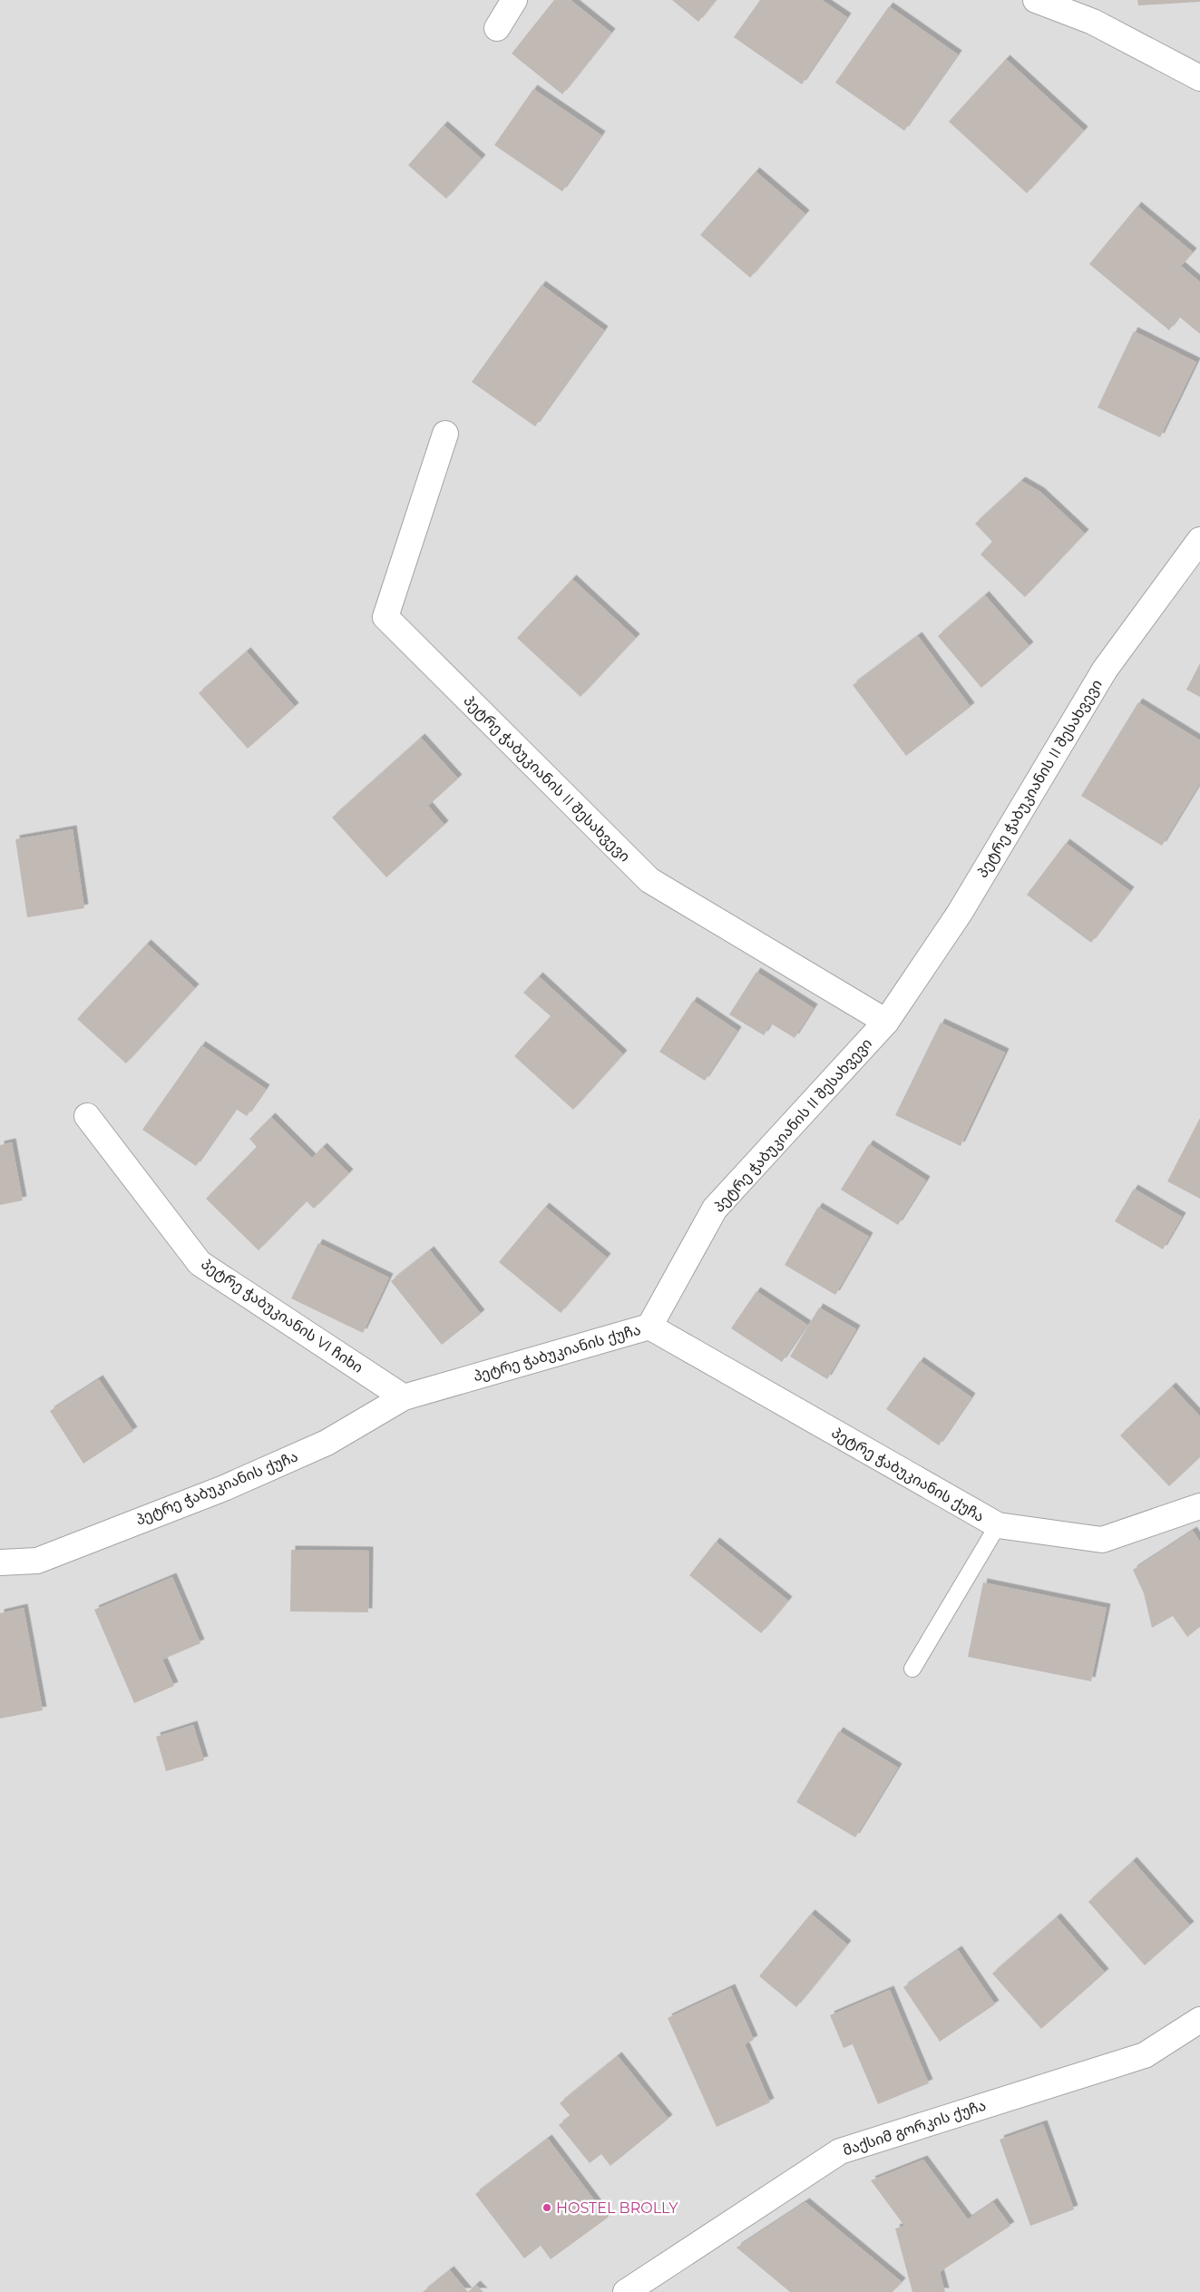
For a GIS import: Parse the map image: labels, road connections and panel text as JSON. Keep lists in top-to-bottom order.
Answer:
{
  "streets": {
    "street": [
      "პეტრე ჭაბუკიანის II შესახვევი",
      "პეტრე ჭაბუკიანის VI ჩიხი",
      "პეტრე ჭაბუკიანის ქუჩა",
      "მაქსიმ გორკის ქუჩა"
    ]
  },
  "crossings": [
    ["პეტრე ჭაბუკიანის II შესახვევი", "პეტრე ჭაბუკიანის ქუჩა"],
    ["პეტრე ჭაბუკიანის VI ჩიხი", "პეტრე ჭაბუკიანის ქუჩა"]
  ],
  "places": ["HOSTEL BROLLY"]
}
